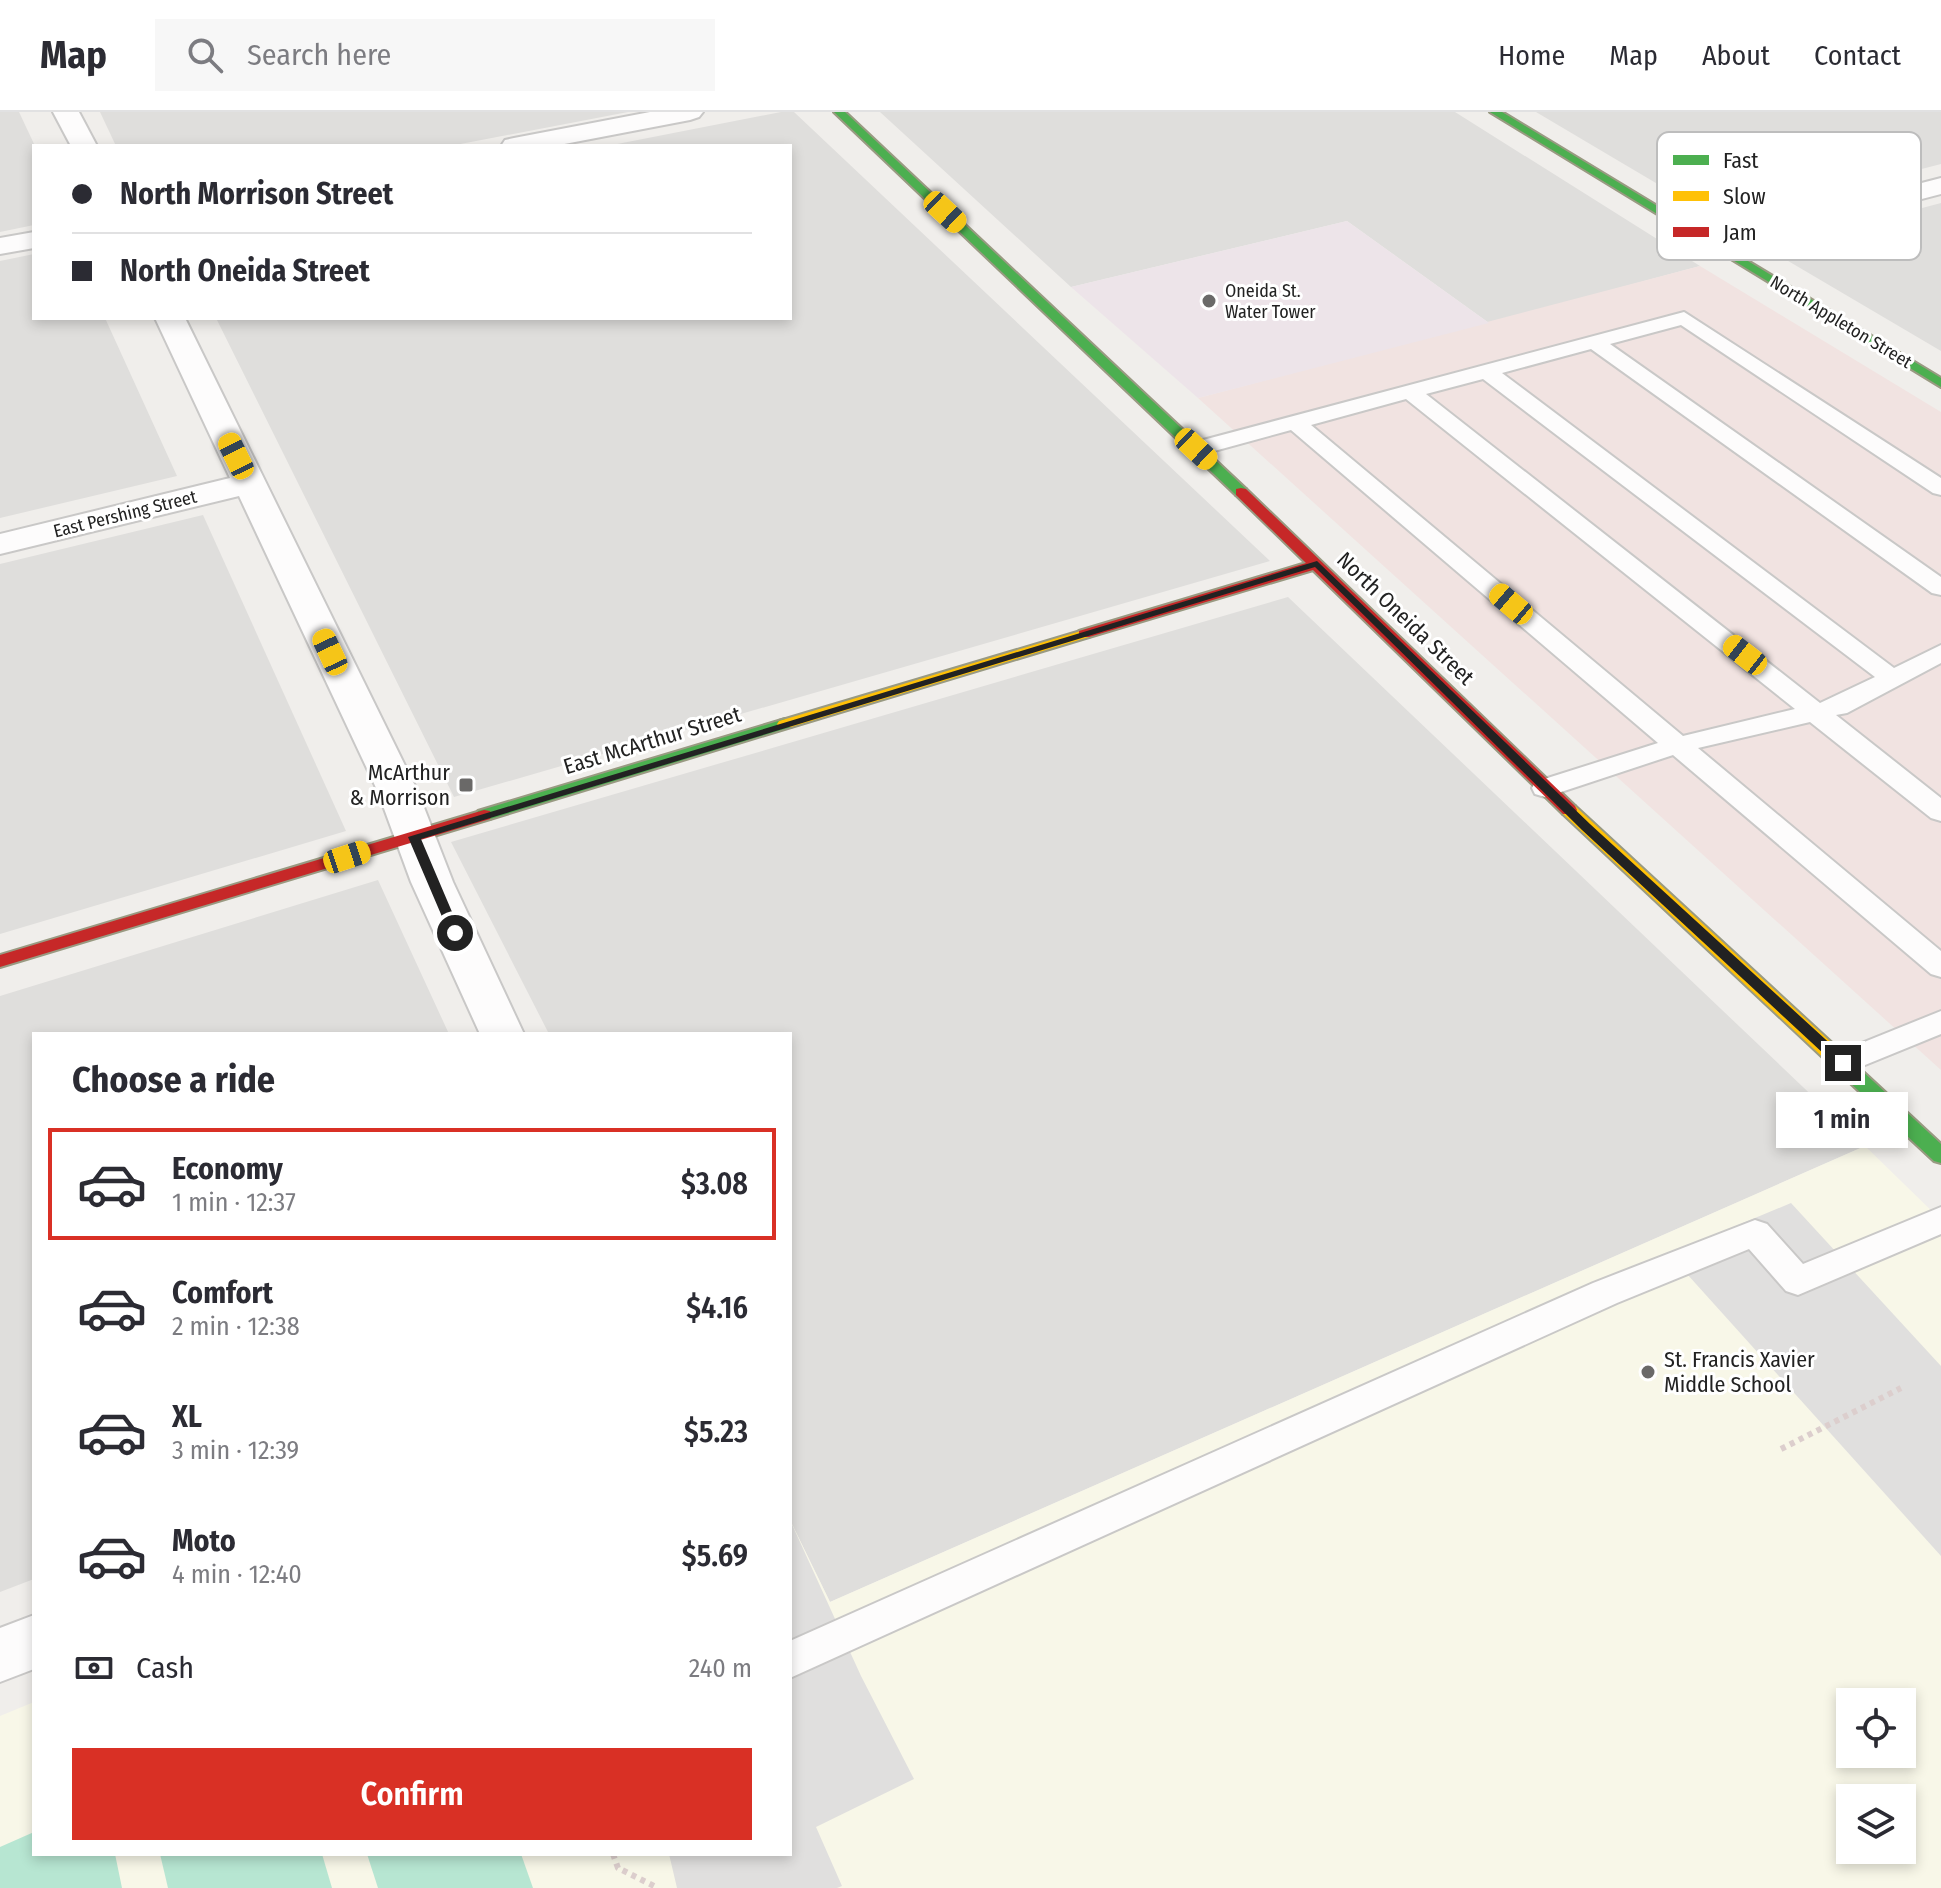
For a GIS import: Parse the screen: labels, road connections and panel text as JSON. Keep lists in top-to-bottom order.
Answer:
{
  "streets": {
    "street": [
      "North Appleton Street",
      "East Pershing Street",
      "North Oneida Street",
      "East McArthur Street"
    ]
  },
  "crossings": [
    ["North Oneida Street", "East McArthur Street"]
  ],
  "places": {
    "other": ["Oneida St. Water Tower", "St. Francis Xavier Middle School"],
    "transit": ["McArthur & Morrison"]
  },
  "legend": ["Fast", "Slow", "Jam"],
  "page": {
    "header": "Map",
    "search": "Search here",
    "nav": [
      "Home",
      "Map",
      "About",
      "Contact"
    ],
    "banner": ["North Morrison Street", "North Oneida Street"],
    "heading": "Choose a ride",
    "bubble": "1 min",
    "list": [
      {
        "name": "Economy",
        "note": "1 min · 12:37",
        "value": "$3.08"
      },
      {
        "name": "Comfort",
        "note": "2 min · 12:38",
        "value": "$4.16"
      },
      {
        "name": "XL",
        "note": "3 min · 12:39",
        "value": "$5.23"
      },
      {
        "name": "Moto",
        "note": "4 min · 12:40",
        "value": "$5.69"
      }
    ],
    "pay": ["Cash", "240 m"],
    "buttons": "Confirm"
  }
}
